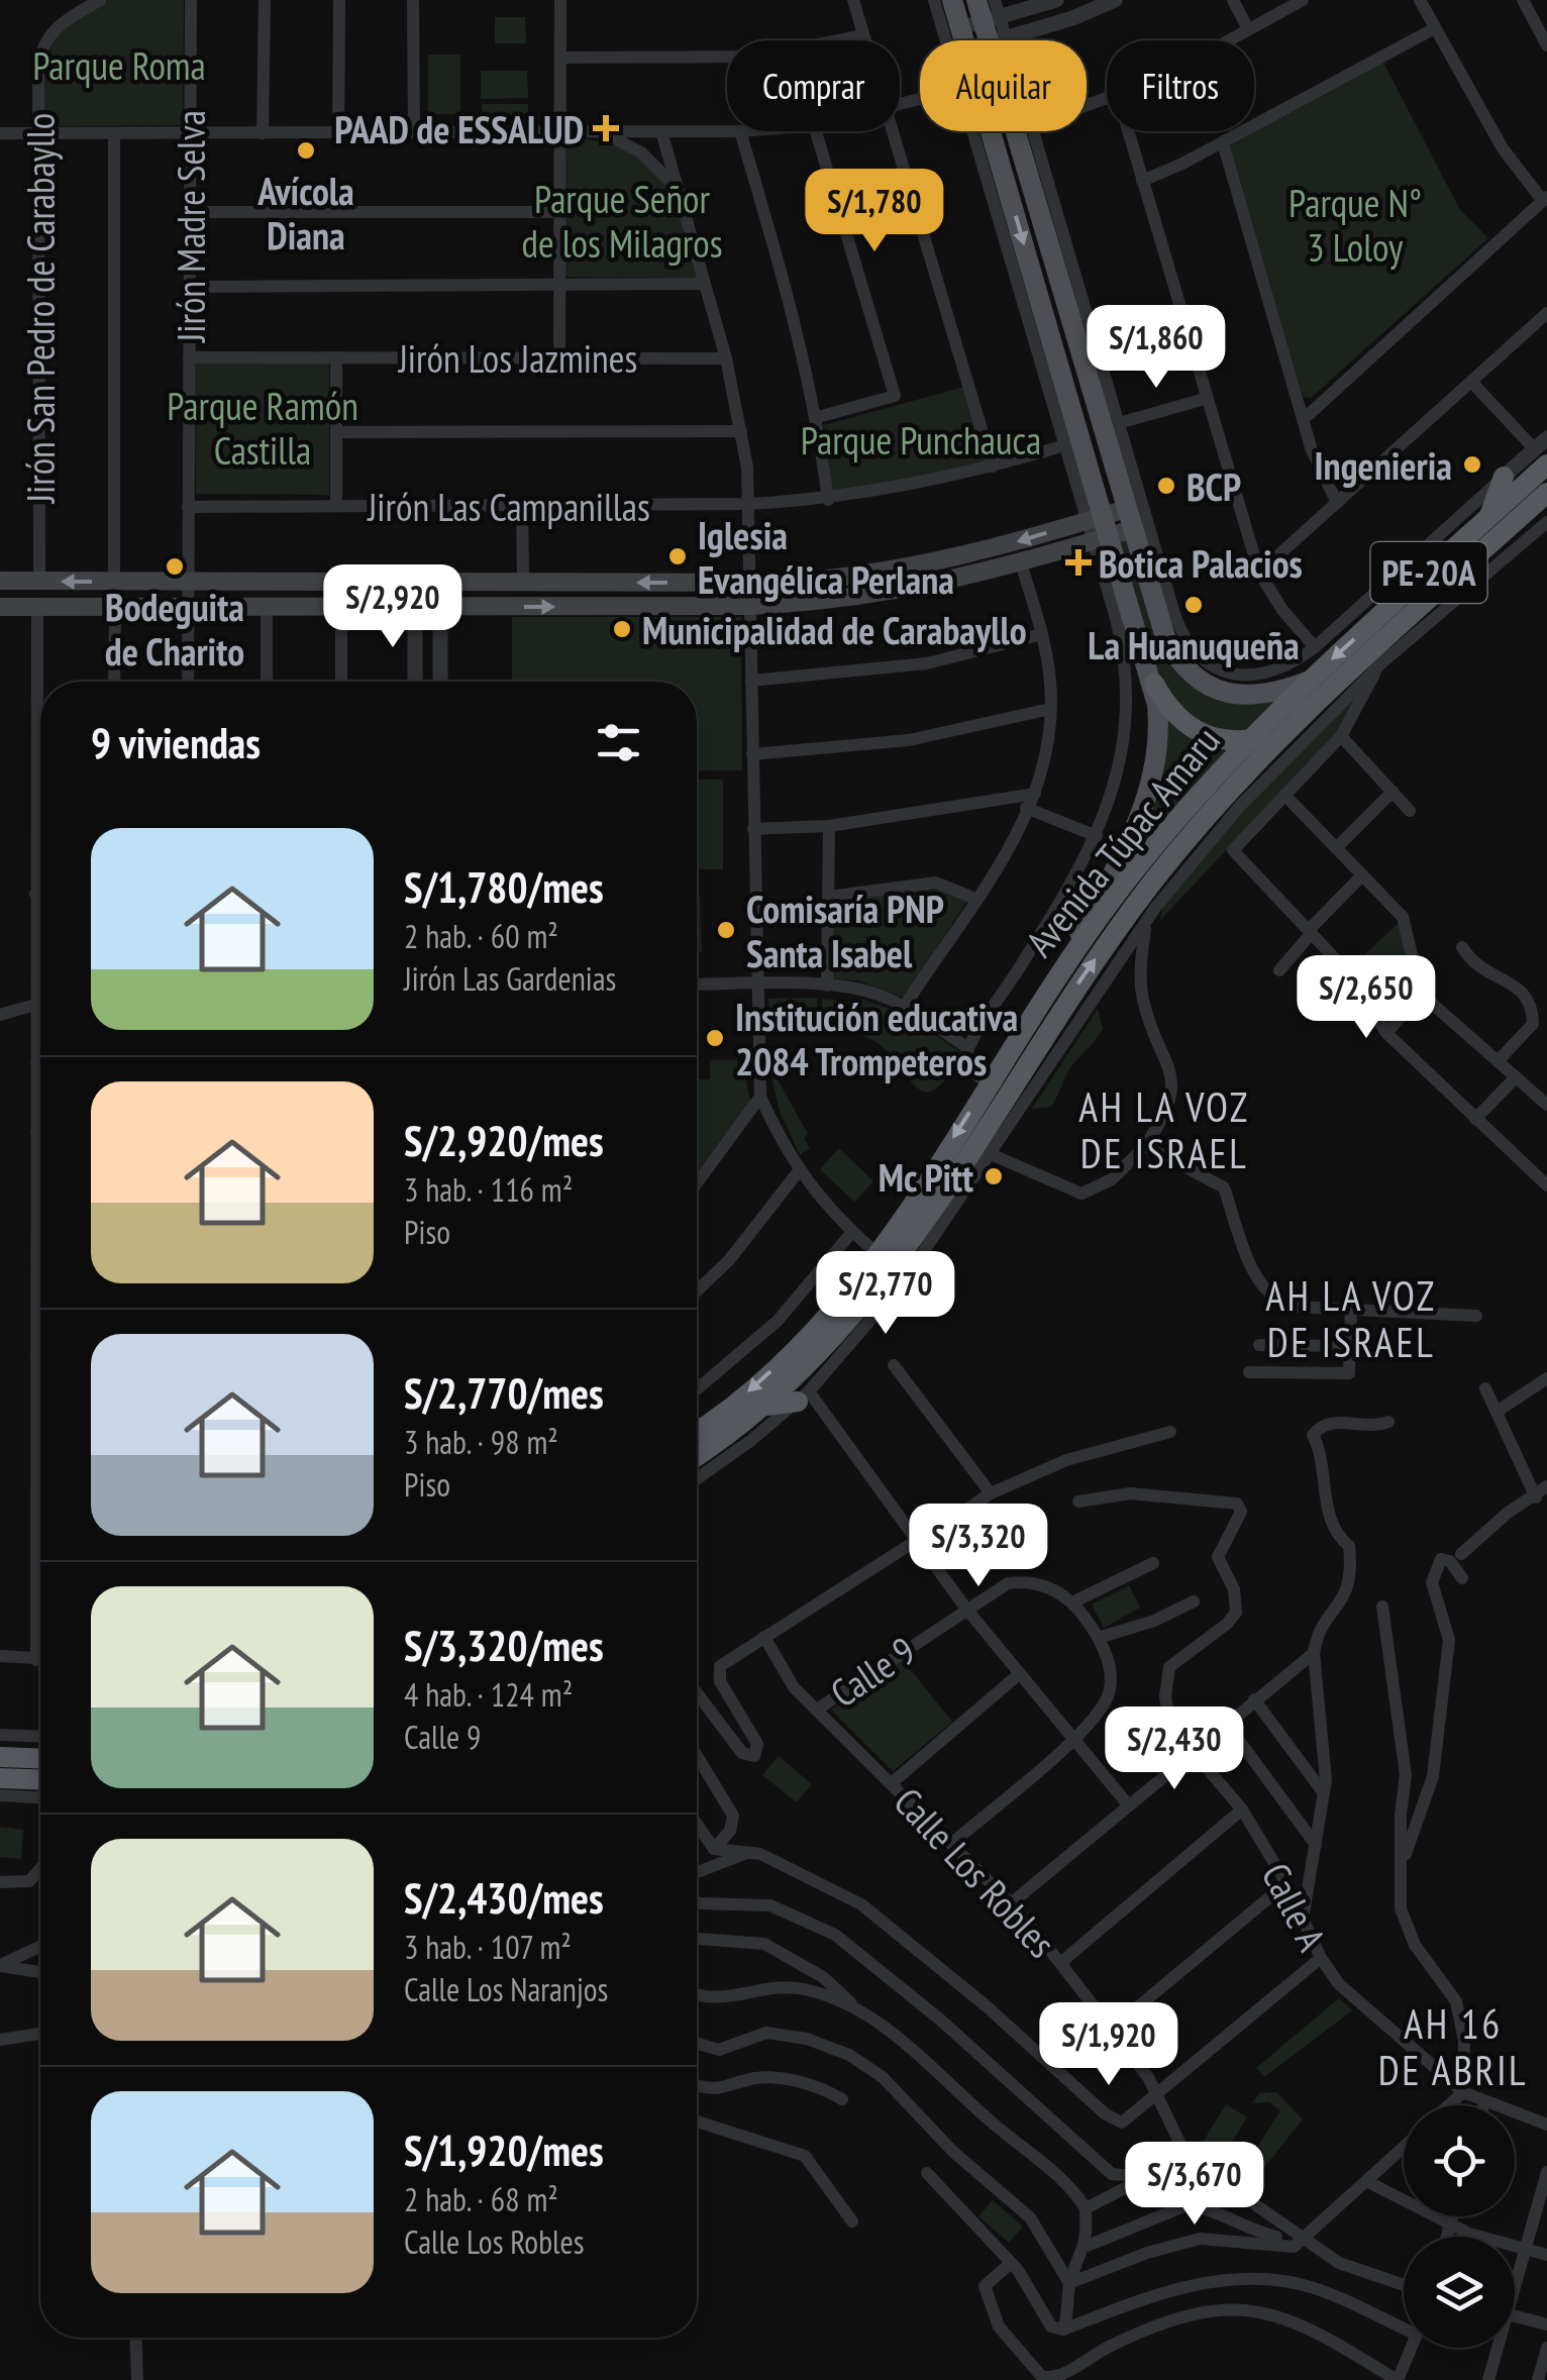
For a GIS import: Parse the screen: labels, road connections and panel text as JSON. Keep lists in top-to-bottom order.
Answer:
{
  "streets": {
    "highway": ["PE-20A", "Avenida Túpac Amaru"],
    "street": [
      "Jirón Madre Selva",
      "Jirón San Pedro de Carabayllo",
      "Jirón Los Jazmines",
      "Jirón Las Campanillas",
      "Calle 9",
      "Calle Los Robles",
      "Calle A"
    ]
  },
  "crossings": [
    ["Jirón Madre Selva", "Jirón Los Jazmines"],
    ["Jirón Madre Selva", "Jirón Las Campanillas"],
    ["PE-20A", "Avenida Túpac Amaru"],
    ["Calle 9", "Calle Los Robles"]
  ],
  "districts": ["AH LA VOZ DE ISRAEL", "AH LA VOZ DE ISRAEL", "AH 16 DE ABRIL"],
  "parks": [
    "Parque Roma",
    "Parque Señor de los Milagros",
    "Parque N° 3 Loloy",
    "Parque Ramón Castilla",
    "Parque Punchauca"
  ],
  "places": {
    "health": ["PAAD de ESSALUD", "Botica Palacios"],
    "other": [
      "Avícola Diana",
      "Ingenieria",
      "BCP",
      "Iglesia Evangélica Perlana",
      "Bodeguita de Charito",
      "La Huanuqueña",
      "Municipalidad de Carabayllo",
      "Comisaría PNP Santa Isabel",
      "Institución educativa 2084 Trompeteros",
      "Mc Pitt"
    ]
  },
  "page": {
    "chip": ["Comprar", "Alquilar", "Filtros"],
    "price": [
      "S/1,780",
      "S/1,860",
      "S/2,920",
      "S/2,650",
      "S/2,770",
      "S/3,320",
      "S/2,430",
      "S/1,920",
      "S/3,670"
    ],
    "heading": "9 viviendas",
    "list": [
      {
        "name": "S/1,780/mes",
        "note": "2 hab. · 60 m² · Jirón Las Gardenias"
      },
      {
        "name": "S/2,920/mes",
        "note": "3 hab. · 116 m² · Piso"
      },
      {
        "name": "S/2,770/mes",
        "note": "3 hab. · 98 m² · Piso"
      },
      {
        "name": "S/3,320/mes",
        "note": "4 hab. · 124 m² · Calle 9"
      },
      {
        "name": "S/2,430/mes",
        "note": "3 hab. · 107 m² · Calle Los Naranjos"
      },
      {
        "name": "S/1,920/mes",
        "note": "2 hab. · 68 m² · Calle Los Robles"
      }
    ]
  }
}
